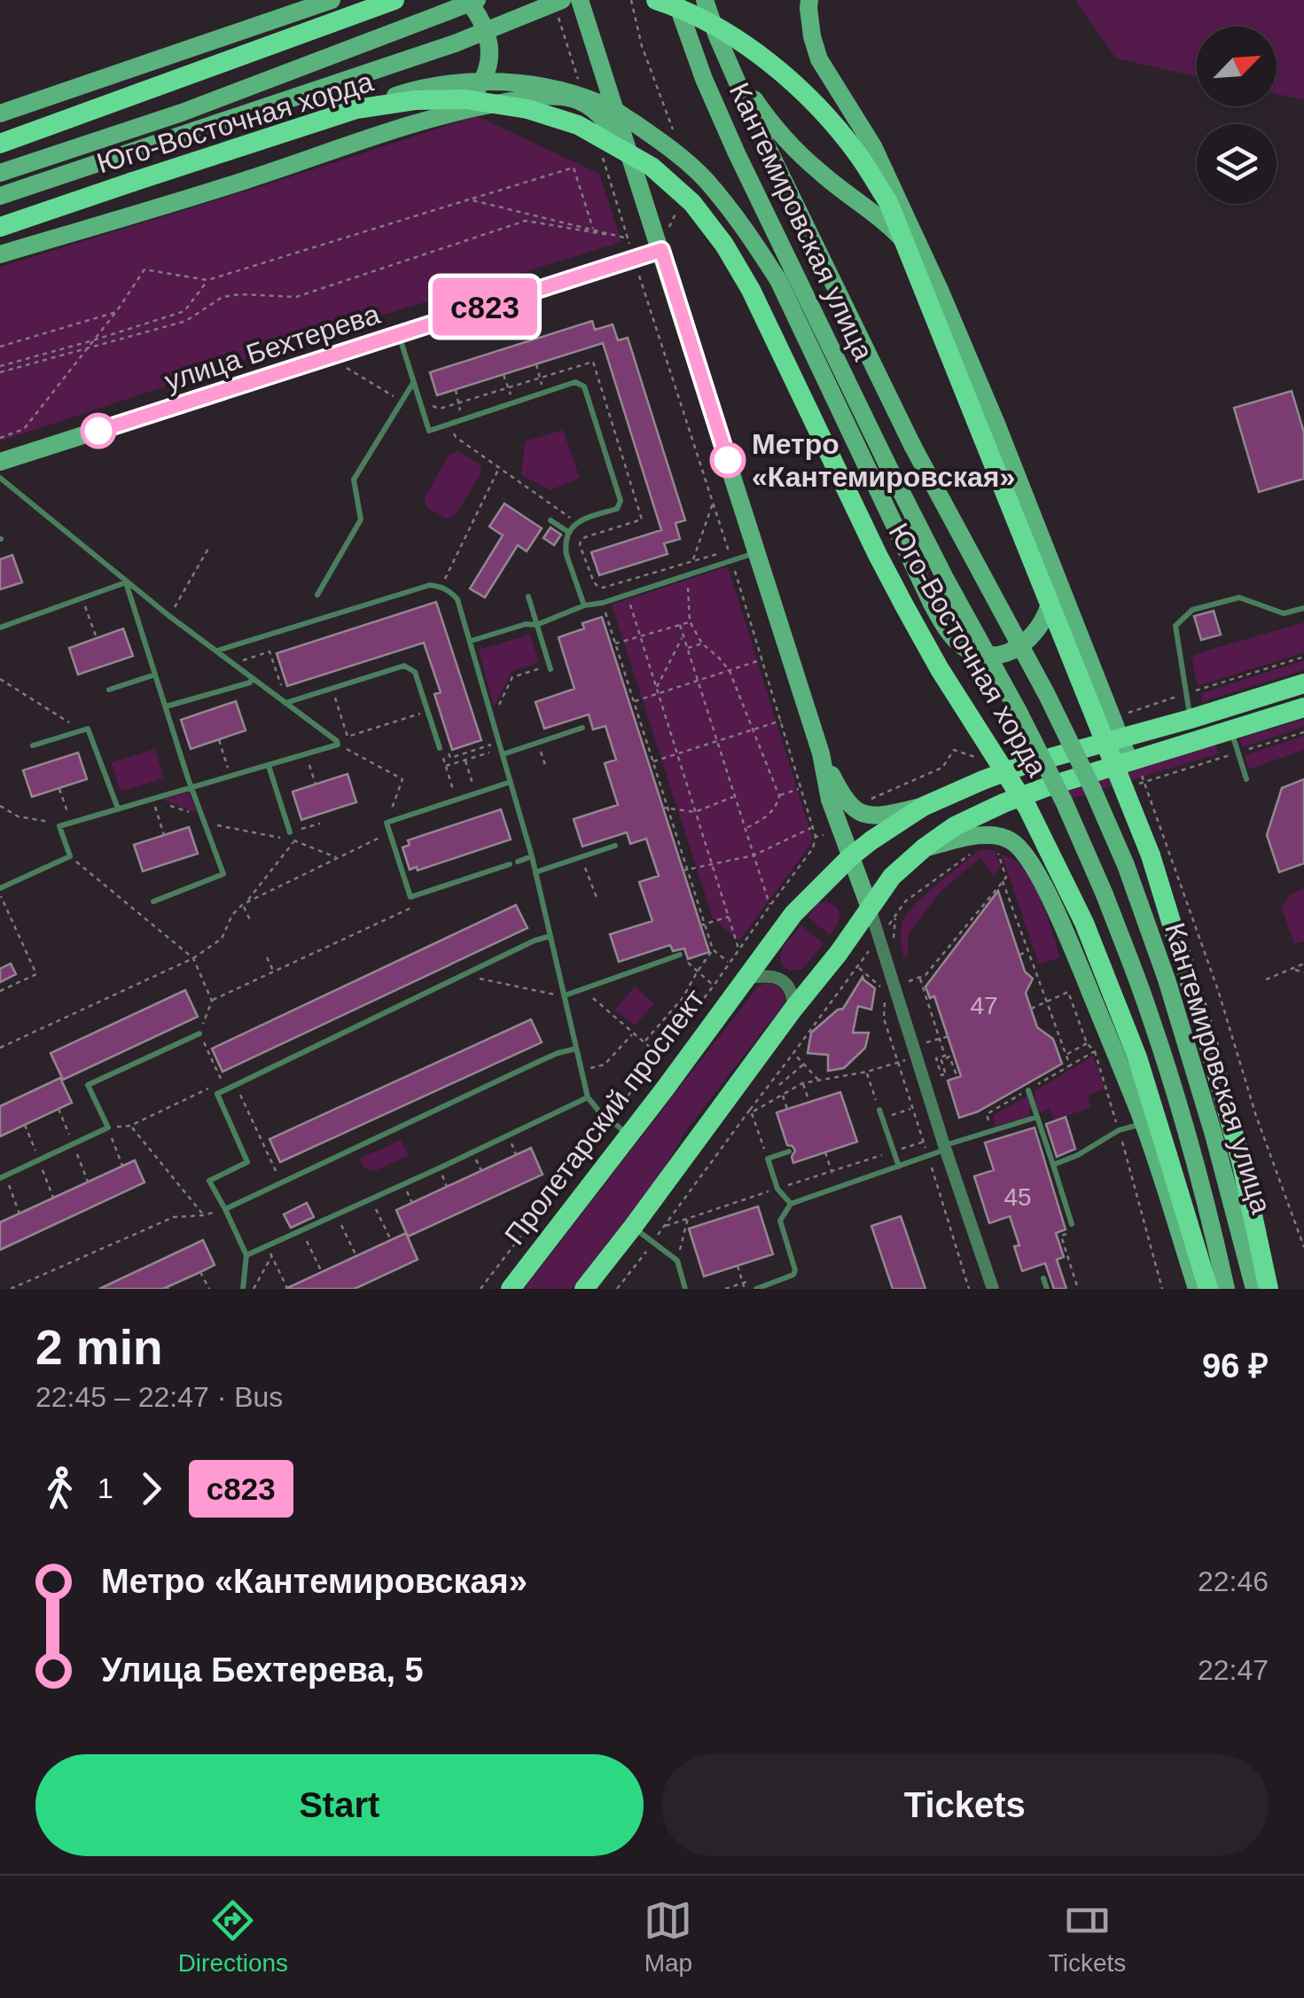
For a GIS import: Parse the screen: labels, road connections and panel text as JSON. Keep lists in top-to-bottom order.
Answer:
{
  "streets": {
    "main road": [
      "Юго-Восточная хорда",
      "Кантемировская улица",
      "улица Бехтерева",
      "Пролетарский проспект"
    ]
  },
  "places": ["Метро «Кантемировская»"],
  "lines": ["bus line с823"],
  "house_numbers": ["47", "45"],
  "north": "top right",
  "page": {
    "on_map": "с823",
    "heading": ["2 min", "22:45 – 22:47 · Bus", "96 ₽"],
    "legs": ["1", "с823"],
    "list": [
      {
        "name": "Метро «Кантемировская»",
        "value": "22:46"
      },
      {
        "name": "Улица Бехтерева, 5",
        "value": "22:47"
      }
    ],
    "buttons": ["Start", "Tickets"],
    "tabs": ["Directions", "Map", "Tickets"]
  }
}
